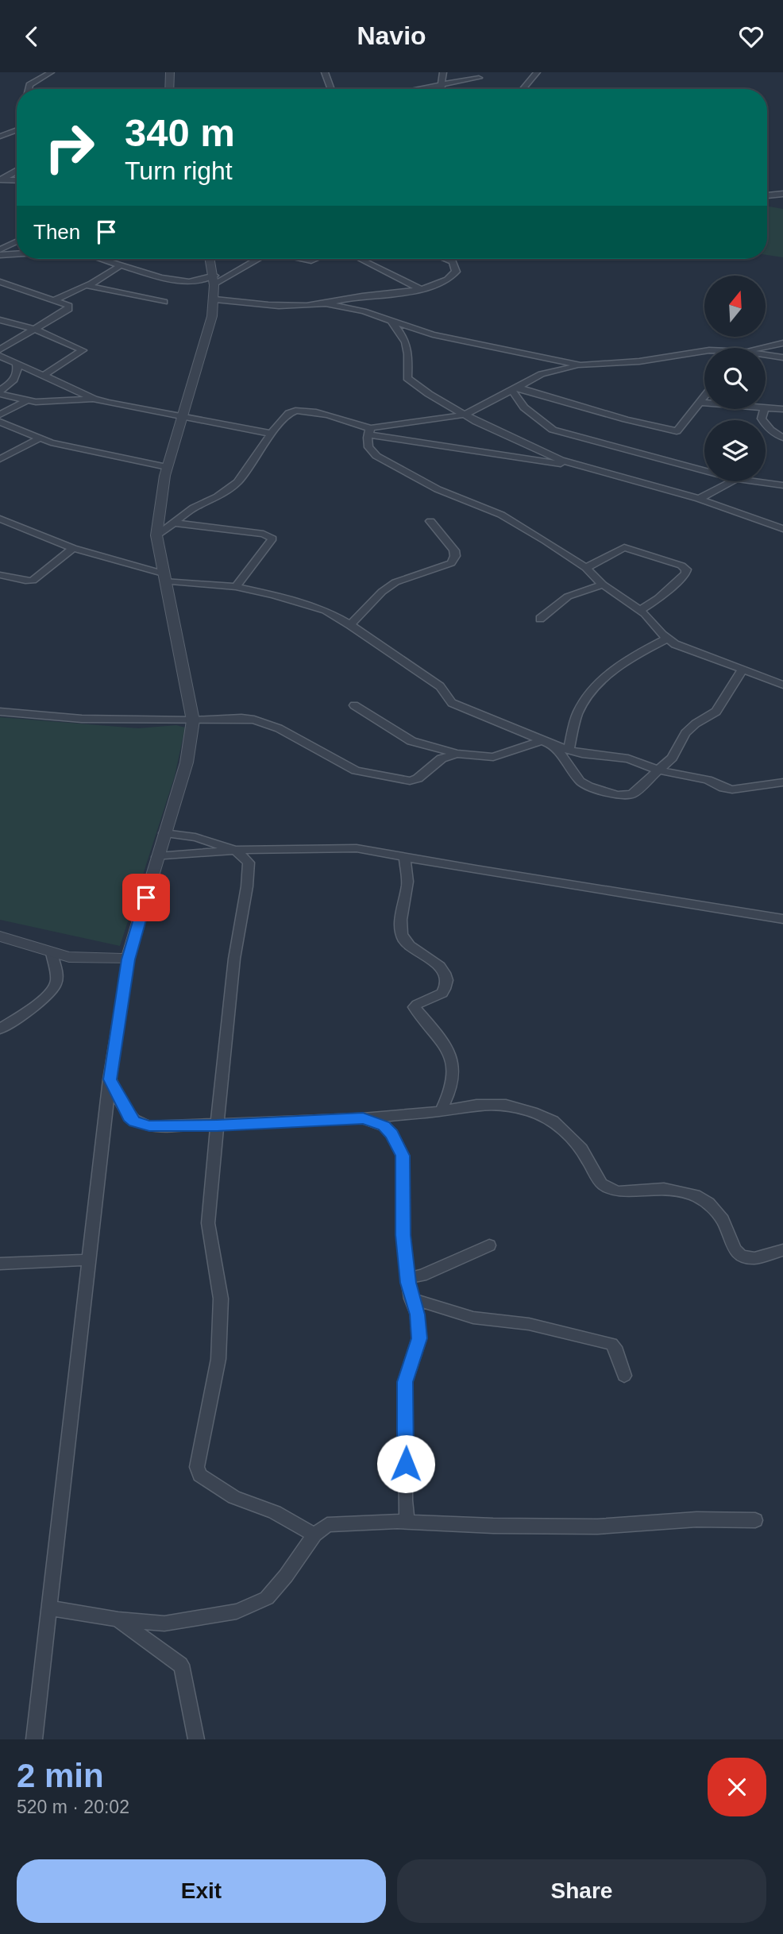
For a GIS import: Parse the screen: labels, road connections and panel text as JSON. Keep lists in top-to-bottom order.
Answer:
{
  "north": "top",
  "page": {
    "header": "Navio",
    "turn": ["340 m", "Turn right"],
    "then": "Then",
    "heading": ["2 min", "520 m · 20:02"],
    "buttons": ["Exit", "Share"]
  }
}
